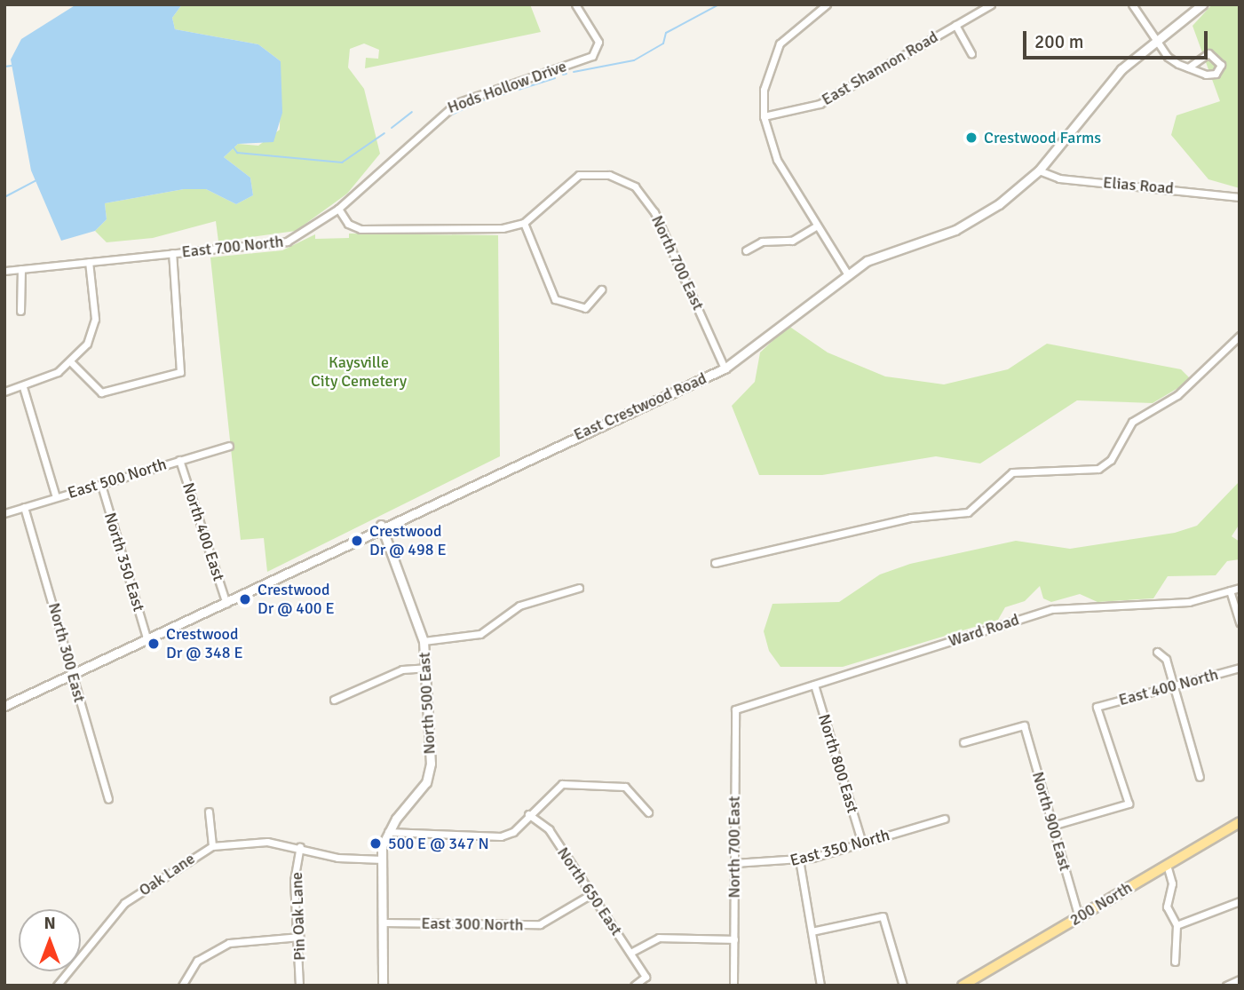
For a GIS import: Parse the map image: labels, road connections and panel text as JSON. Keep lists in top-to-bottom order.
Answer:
{
  "streets": {
    "main road": ["200 North"],
    "street": [
      "East Shannon Road",
      "Hods Hollow Drive",
      "Elias Road",
      "East 700 North",
      "North 700 East",
      "East Crestwood Road",
      "East 500 North",
      "North 400 East",
      "North 350 East",
      "Ward Road",
      "North 300 East",
      "East 400 North",
      "North 500 East",
      "North 800 East",
      "North 900 East",
      "East 350 North",
      "Oak Lane",
      "North 650 East",
      "Pin Oak Lane",
      "East 300 North"
    ]
  },
  "crossings": [
    ["Hods Hollow Drive", "East 700 North"],
    ["Elias Road", "East Crestwood Road"],
    ["North 700 East", "East Crestwood Road"],
    ["North 700 East", "Ward Road"],
    ["North 700 East", "East 350 North"],
    ["North 700 East", "North 650 East"],
    ["East Crestwood Road", "North 400 East"],
    ["East Crestwood Road", "North 350 East"],
    ["East Crestwood Road", "North 300 East"],
    ["East Crestwood Road", "North 500 East"],
    ["East 500 North", "North 400 East"],
    ["East 500 North", "North 350 East"],
    ["East 500 North", "North 300 East"],
    ["Ward Road", "North 800 East"],
    ["East 400 North", "North 900 East"],
    ["North 500 East", "Oak Lane"],
    ["North 500 East", "East 300 North"],
    ["North 800 East", "East 350 North"],
    ["North 900 East", "200 North"],
    ["Oak Lane", "Pin Oak Lane"],
    ["North 650 East", "East 300 North"]
  ],
  "parks": ["Kaysville City Cemetery"],
  "places": [
    "Crestwood Farms",
    "Crestwood Dr @ 498 E",
    "Crestwood Dr @ 400 E",
    "Crestwood Dr @ 348 E",
    "500 E @ 347 N"
  ],
  "scale_bar": "200 m",
  "north": "top"
}
